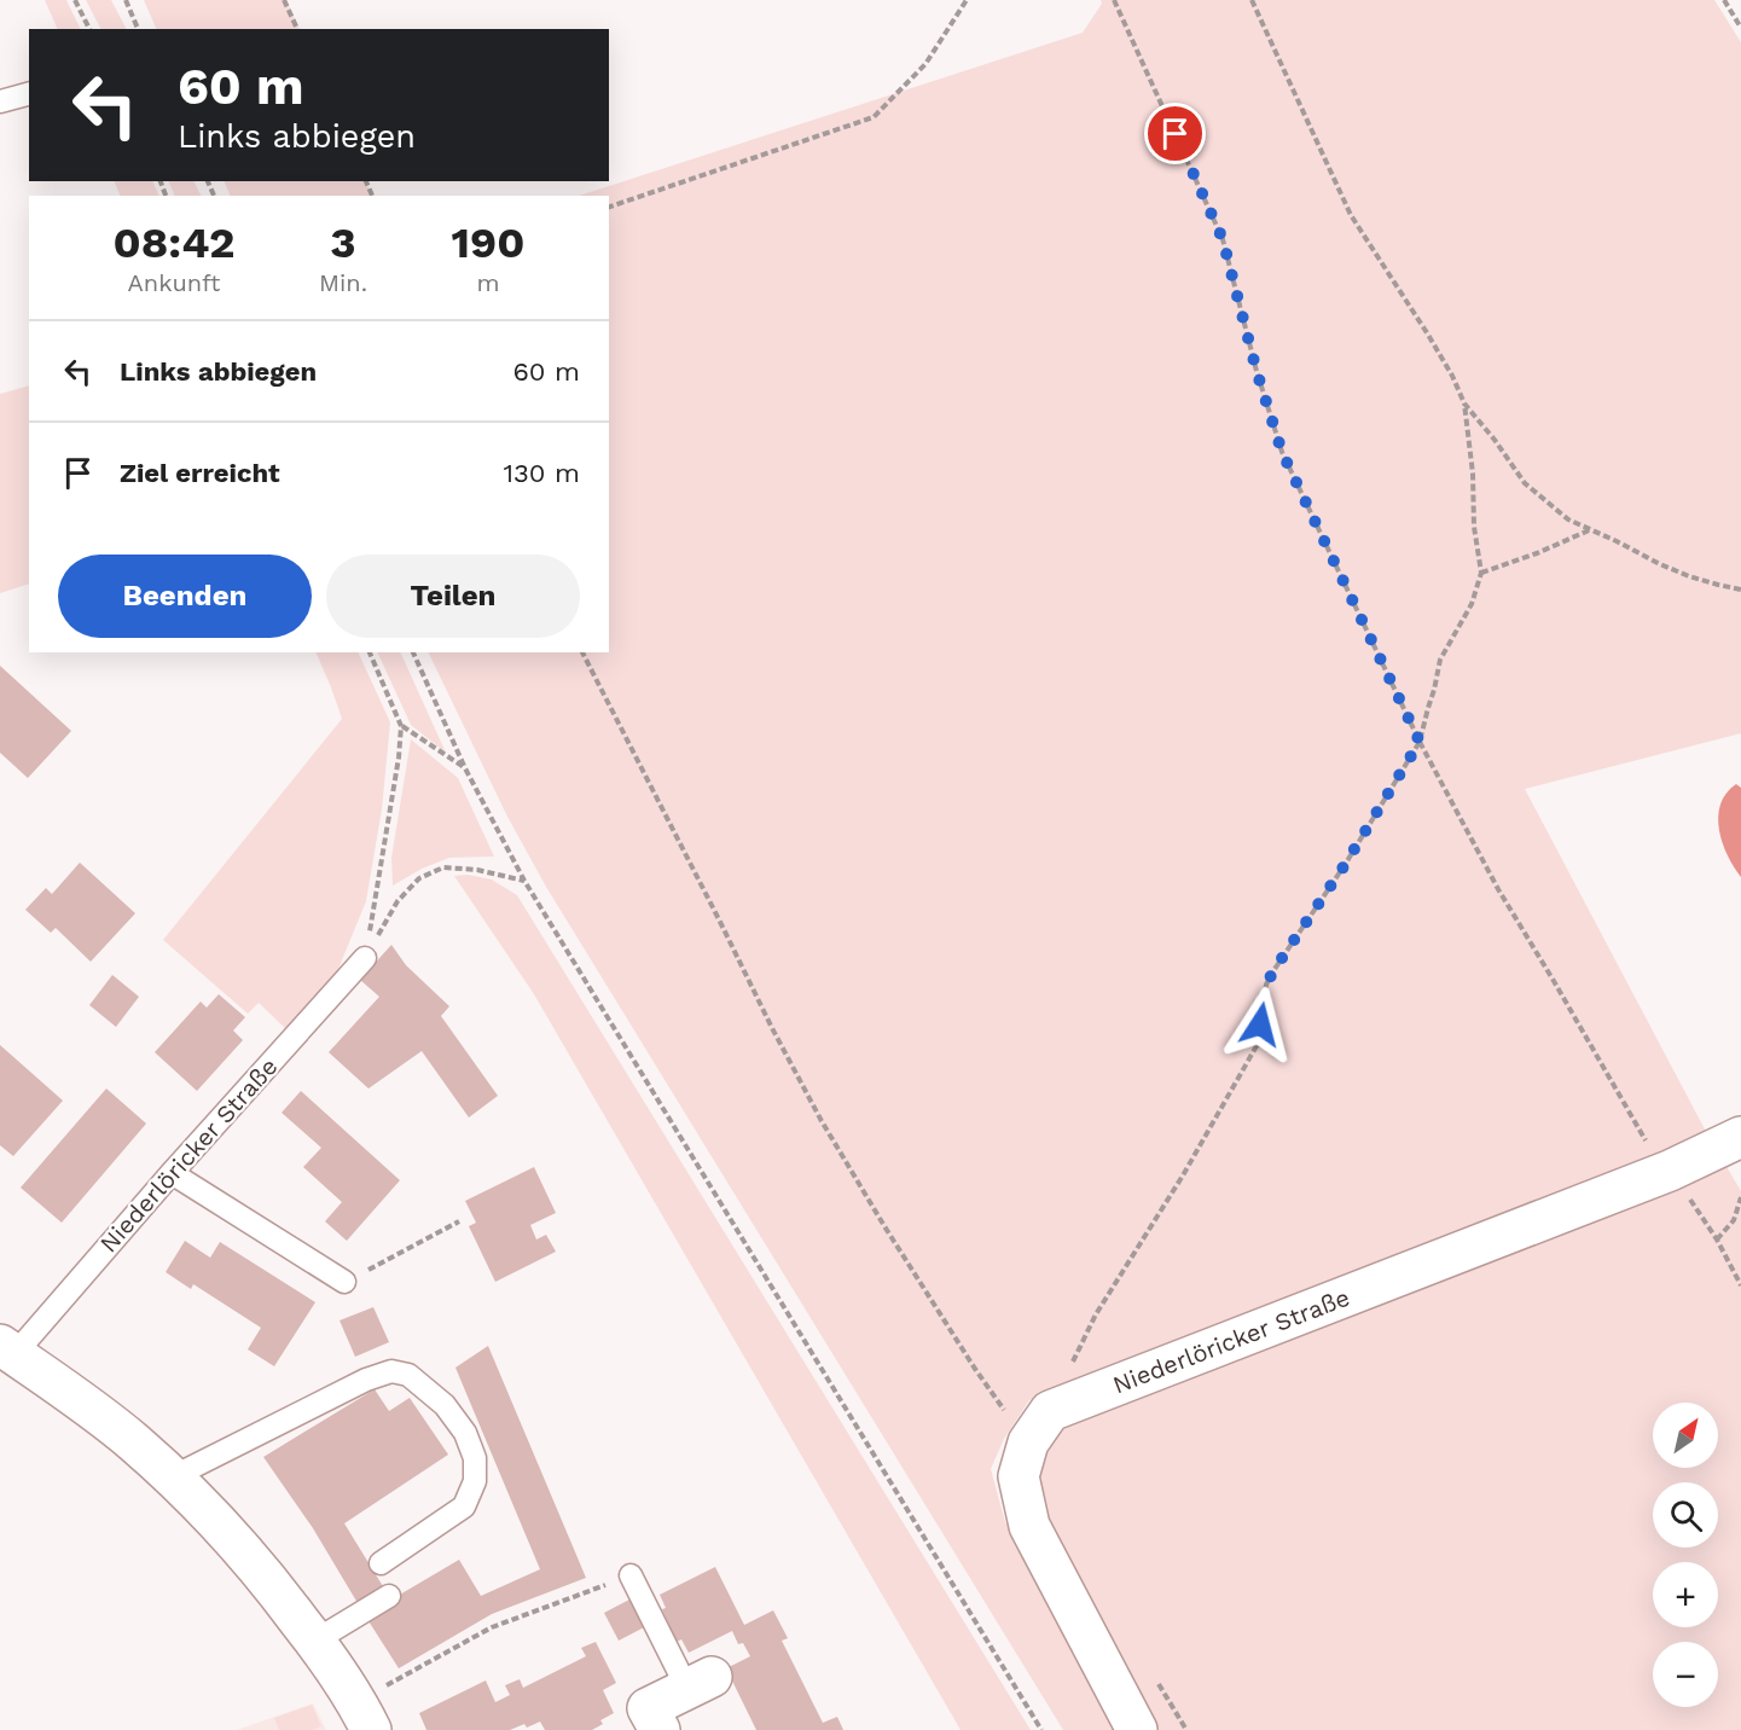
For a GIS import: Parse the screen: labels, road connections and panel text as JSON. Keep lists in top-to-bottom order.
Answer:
{
  "streets": {
    "street": ["Niederlöricker Straße"]
  },
  "north": "top right",
  "page": {
    "turn": ["60 m", "Links abbiegen"],
    "eta": [
      "08:42",
      "Ankunft",
      "3",
      "Min.",
      "190",
      "m"
    ],
    "list": [
      {
        "name": "Links abbiegen",
        "value": "60 m"
      },
      {
        "name": "Ziel erreicht",
        "value": "130 m"
      }
    ],
    "buttons": ["Beenden", "Teilen"],
    "map_buttons": ["+", "−"]
  }
}
